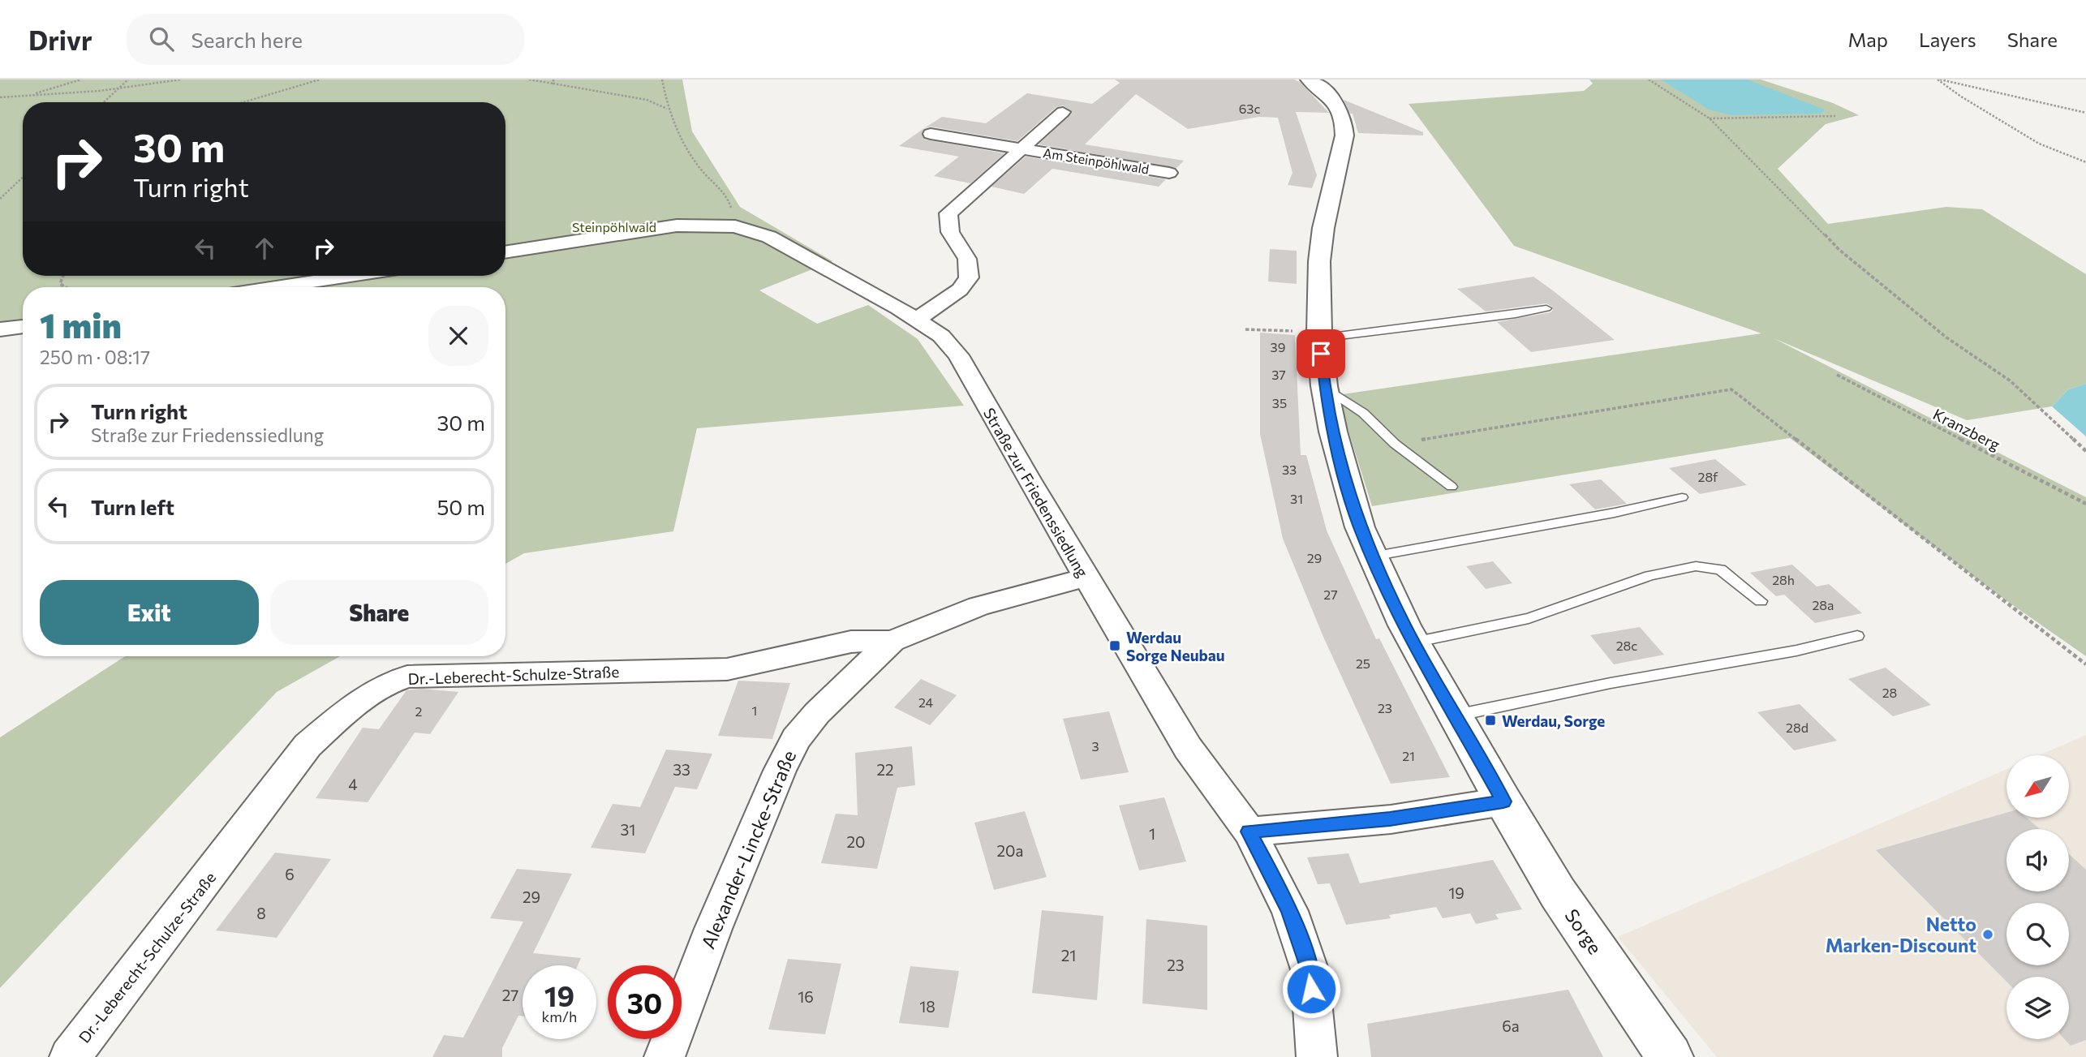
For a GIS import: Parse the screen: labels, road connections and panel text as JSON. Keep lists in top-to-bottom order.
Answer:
{
  "streets": {
    "main road": ["Sorge"],
    "street": [
      "Am Steinpöhlwald",
      "Straße zur Friedenssiedlung",
      "Dr.-Leberecht-Schulze-Straße",
      "Alexander-Lincke-Straße"
    ],
    "path": ["Kranzberg"]
  },
  "crossings": [
    ["Am Steinpöhlwald", "Straße zur Friedenssiedlung"],
    ["Straße zur Friedenssiedlung", "Alexander-Lincke-Straße"],
    ["Dr.-Leberecht-Schulze-Straße", "Alexander-Lincke-Straße"]
  ],
  "parks": ["Steinpöhlwald"],
  "places": {
    "transit": ["Werdau Sorge Neubau", "Werdau, Sorge"],
    "other": ["Netto Marken-Discount"]
  },
  "house_numbers": [
    "63c",
    "39",
    "37",
    "35",
    "33",
    "28f",
    "31",
    "29",
    "28h",
    "27",
    "28a",
    "28c",
    "25",
    "28",
    "24",
    "23",
    "1",
    "2",
    "28d",
    "3",
    "21",
    "33",
    "22",
    "4",
    "31",
    "1",
    "20",
    "20a",
    "6",
    "19",
    "29",
    "8",
    "21",
    "23",
    "27",
    "16",
    "18",
    "6a"
  ],
  "north": "bottom left",
  "page": {
    "header": "Drivr",
    "search": "Search here",
    "nav": ["Map", "Layers", "Share"],
    "turn": ["30 m", "Turn right"],
    "heading": ["1 min", "250 m · 08:17"],
    "list": [
      {
        "name": "Turn right",
        "note": "Straße zur Friedenssiedlung",
        "value": "30 m"
      },
      {
        "name": "Turn left",
        "value": "50 m"
      }
    ],
    "buttons": ["Exit", "Share"],
    "speed": "19 km/h",
    "limit": "30"
  }
}
